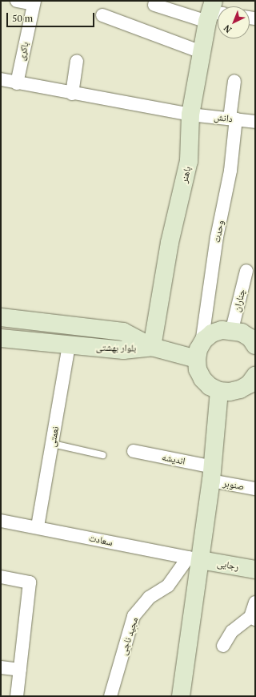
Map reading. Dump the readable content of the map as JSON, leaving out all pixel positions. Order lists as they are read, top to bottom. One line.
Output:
{"streets":{"main road":["باهنر","بلوار بهشتی","رجایی"],"street":["باکری","دانش","وحدت","چناران","نعمتی","اندیشه","صنوبر","سعادت","مجید ناجی"]},"crossings":[["باکری","دانش"],["دانش","باهنر"],["دانش","وحدت"],["باهنر","بلوار بهشتی"],["بلوار بهشتی","نعمتی"],["نعمتی","سعادت"],["اندیشه","صنوبر"],["سعادت","رجایی"],["سعادت","مجید ناجی"],["رجایی","مجید ناجی"]],"scale_bar":"50 m","north":"bottom left"}
